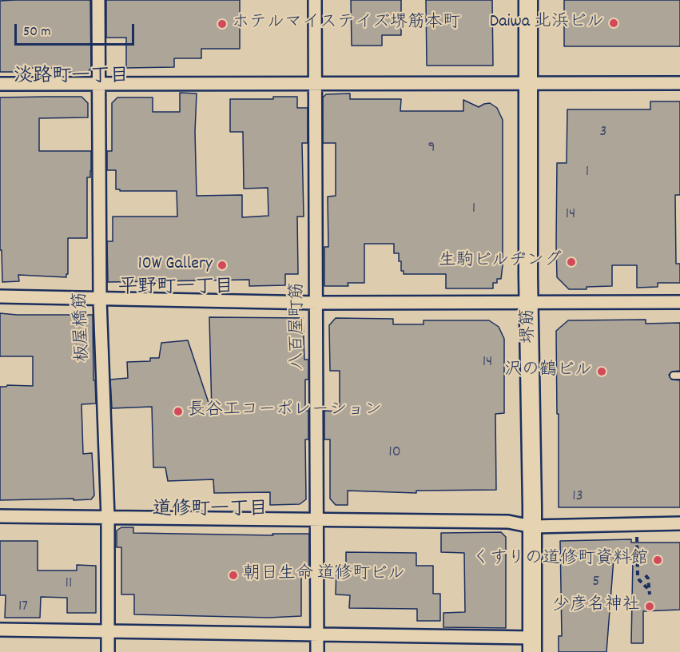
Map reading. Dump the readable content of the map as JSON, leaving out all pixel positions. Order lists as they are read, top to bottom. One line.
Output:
{"streets":{"main road":["堺筋"],"street":["八百屋町筋","板屋橋筋"]},"districts":["淡路町一丁目","平野町一丁目","道修町一丁目"],"places":["Daiwa 北浜ビル","ホテルマイステイズ堺筋本町","生駒ビルヂング","10W Gallery","沢の鶴ビル","長谷工コーポレーション","くすりの道修町資料館","朝日生命 道修町ビル","少彦名神社"],"house_numbers":["3","9","1","1","14","14","10","13","5","11","17"],"scale_bar":"50 m"}
